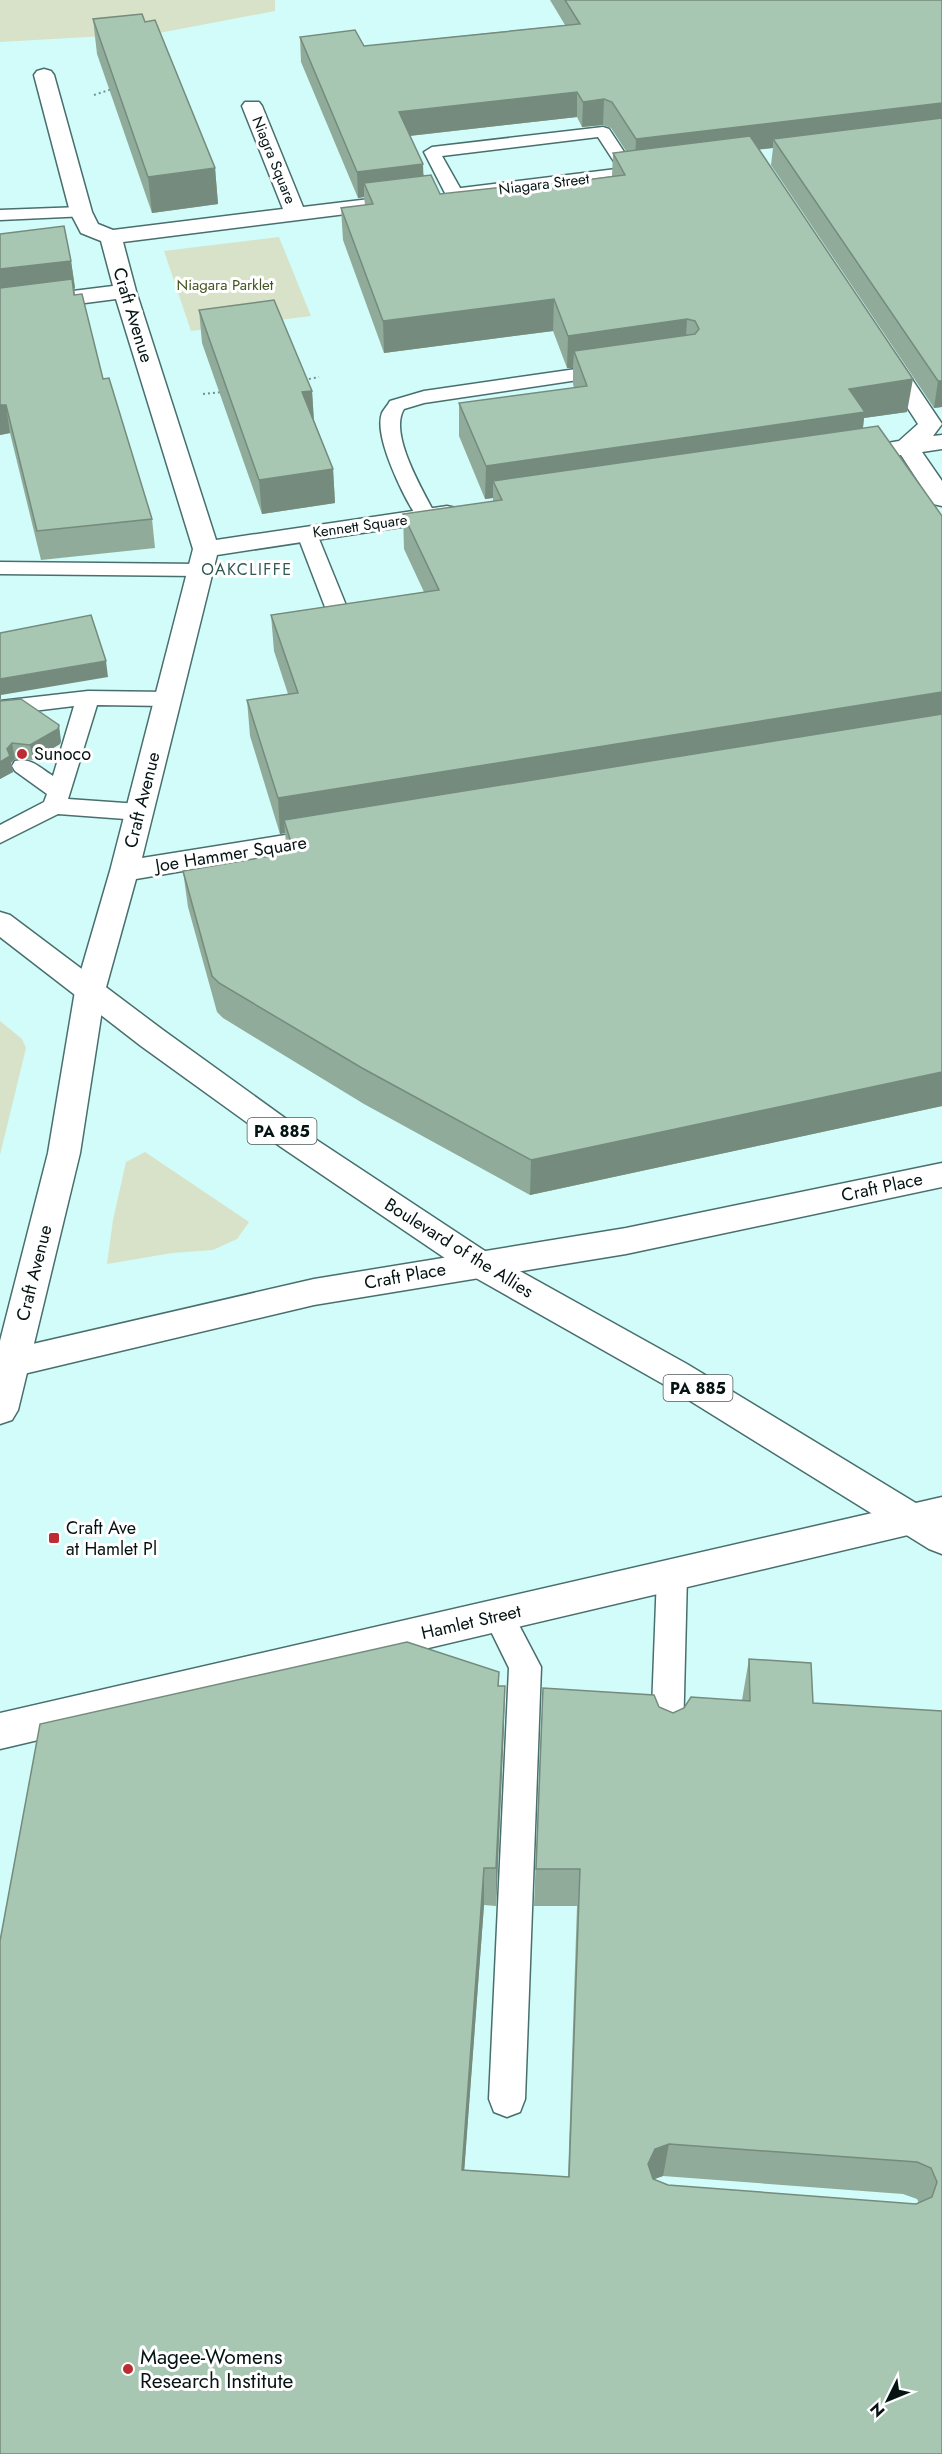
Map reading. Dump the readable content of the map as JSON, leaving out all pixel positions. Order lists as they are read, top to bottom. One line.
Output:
{"streets":{"street":["Niagra Square","Niagara Street","Craft Avenue","Kennett Square","Joe Hammer Square","PA 885","Craft Place","Boulevard of the Allies","Hamlet Street"]},"crossings":[["Craft Avenue","Kennett Square"],["Craft Avenue","Joe Hammer Square"],["Craft Avenue","Craft Place"],["Craft Avenue","Boulevard of the Allies"],["Craft Place","Boulevard of the Allies"],["Boulevard of the Allies","Hamlet Street"]],"districts":["OAKCLIFFE"],"parks":["Niagara Parklet"],"places":{"other":["Sunoco","Magee-Womens Research Institute"],"transit":["Craft Ave at Hamlet Pl"]},"north":"bottom left"}
